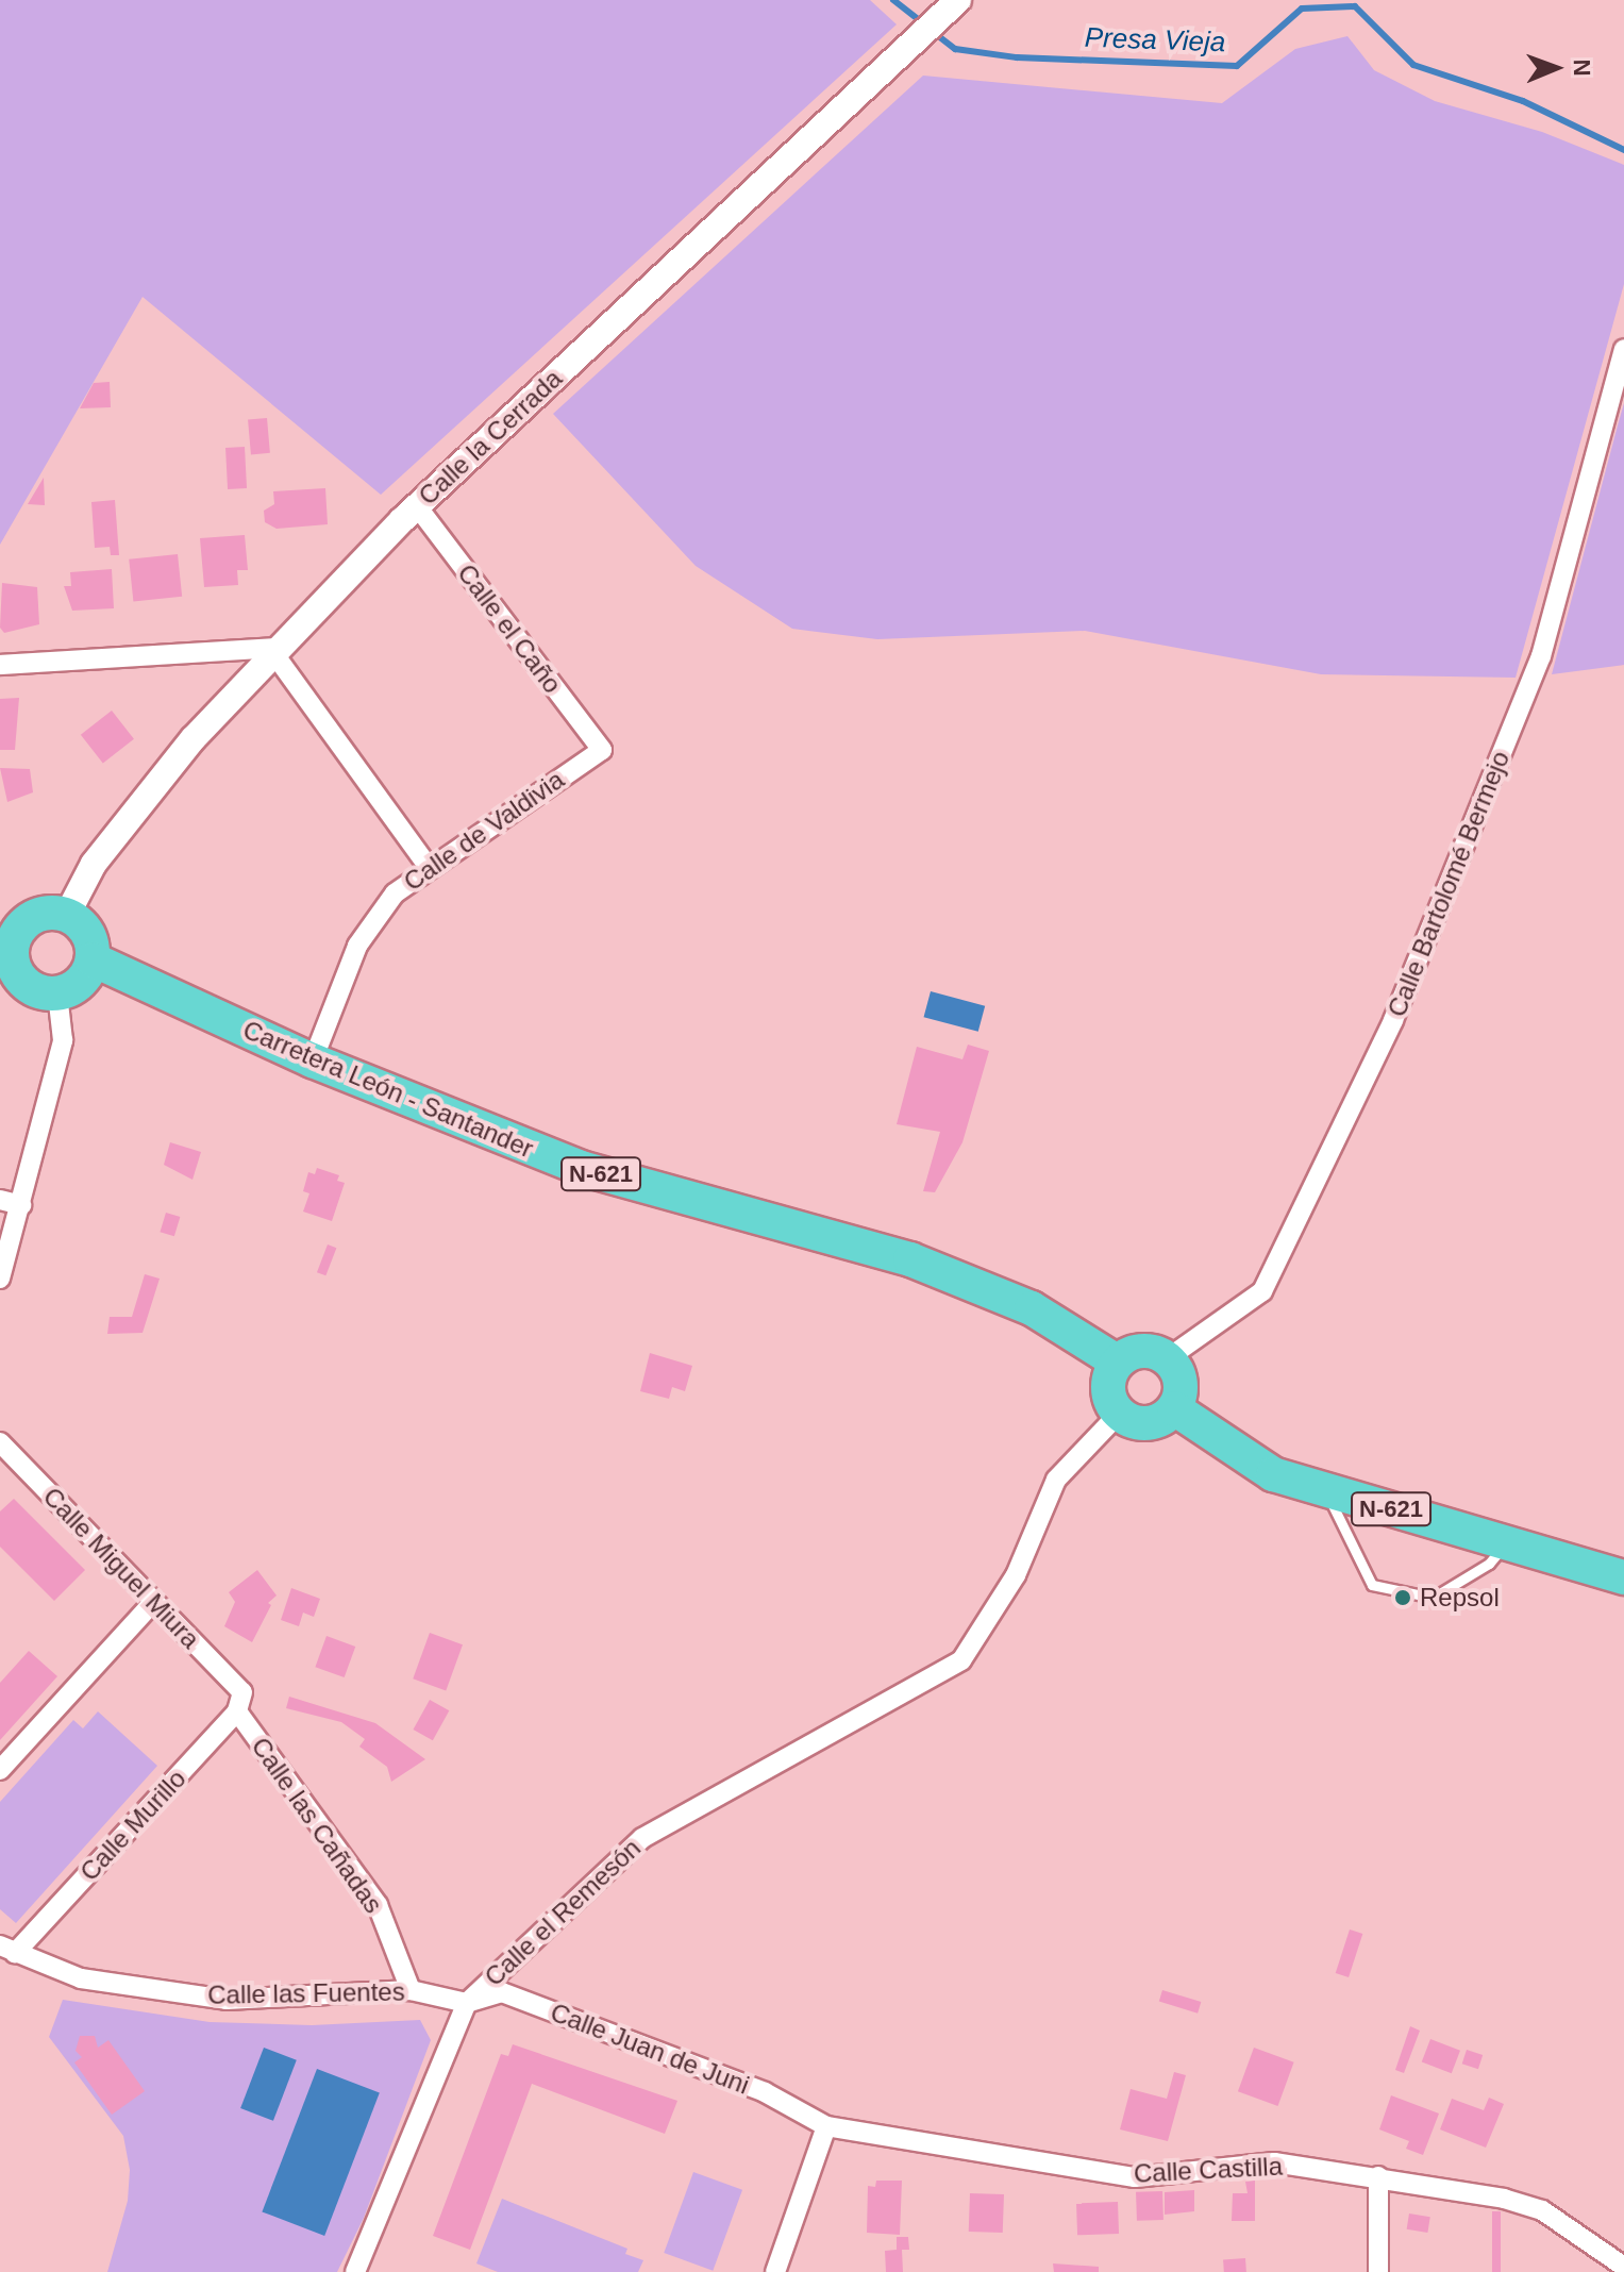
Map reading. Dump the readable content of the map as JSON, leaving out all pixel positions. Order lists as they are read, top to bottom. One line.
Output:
{"streets":{"highway":["Carretera León - Santander","N-621"],"street":["Calle la Cerrada","Calle el Caño","Calle de Valdivia","Calle Bartolomé Bermejo","Calle Miguel Miura","Calle Murillo","Calle las Cañadas","Calle el Remesón","Calle las Fuentes","Calle Juan de Juni","Calle Castilla"]},"crossings":[["Calle la Cerrada","Calle el Caño"],["Calle la Cerrada","Carretera León - Santander"],["Calle el Caño","Calle de Valdivia"],["Calle de Valdivia","Carretera León - Santander"],["Calle Bartolomé Bermejo","Carretera León - Santander"],["Calle Bartolomé Bermejo","N-621"],["Calle Bartolomé Bermejo","Calle el Remesón"],["Carretera León - Santander","N-621"],["Carretera León - Santander","Calle el Remesón"],["N-621","Calle el Remesón"],["Calle Miguel Miura","Calle Murillo"],["Calle Miguel Miura","Calle las Cañadas"],["Calle Murillo","Calle las Cañadas"],["Calle Murillo","Calle las Fuentes"],["Calle las Cañadas","Calle las Fuentes"],["Calle el Remesón","Calle las Fuentes"],["Calle el Remesón","Calle Juan de Juni"],["Calle las Fuentes","Calle Juan de Juni"],["Calle Juan de Juni","Calle Castilla"]],"water":["Presa Vieja"],"places":["Repsol"],"north":"right"}
